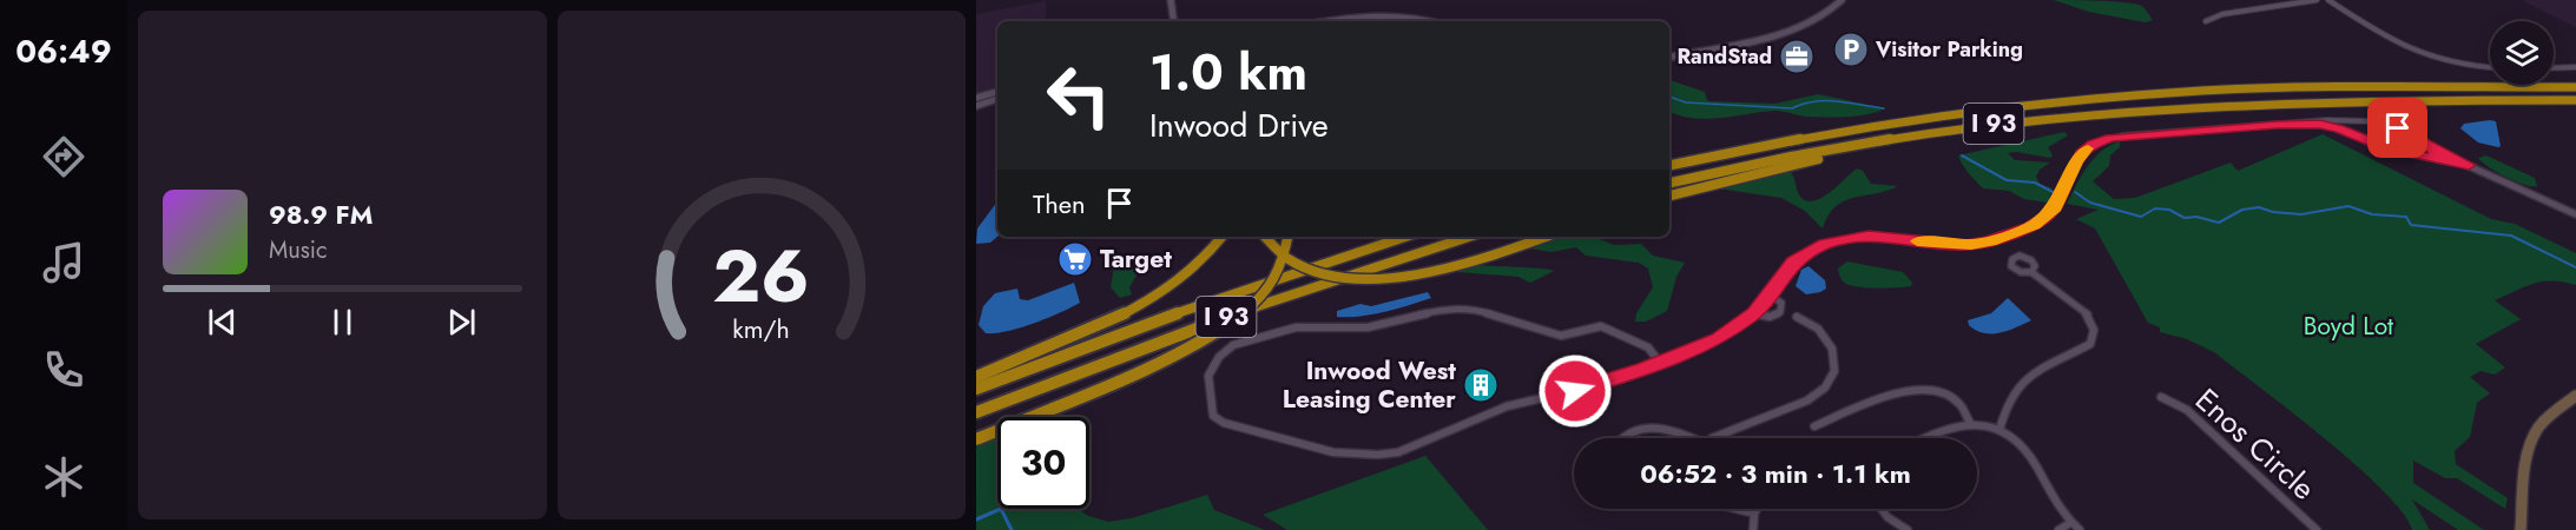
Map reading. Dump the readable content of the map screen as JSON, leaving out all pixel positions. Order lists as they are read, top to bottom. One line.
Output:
{"streets":{"highway":["I 93"],"street":["Enos Circle"]},"parks":["Boyd Lot"],"places":{"parking":["Visitor Parking"],"office":["RandStad"],"supermarket":["Target"],"building":["Inwood West Leasing Center"]},"page":{"tabs":"06:49","turn":["1.0 km","Inwood Drive"],"then":"Then","song":["98.9 FM","Music"],"limit":"30","trip":"06:52 · 3 min · 1.1 km","gauge":["26","km/h"]}}
